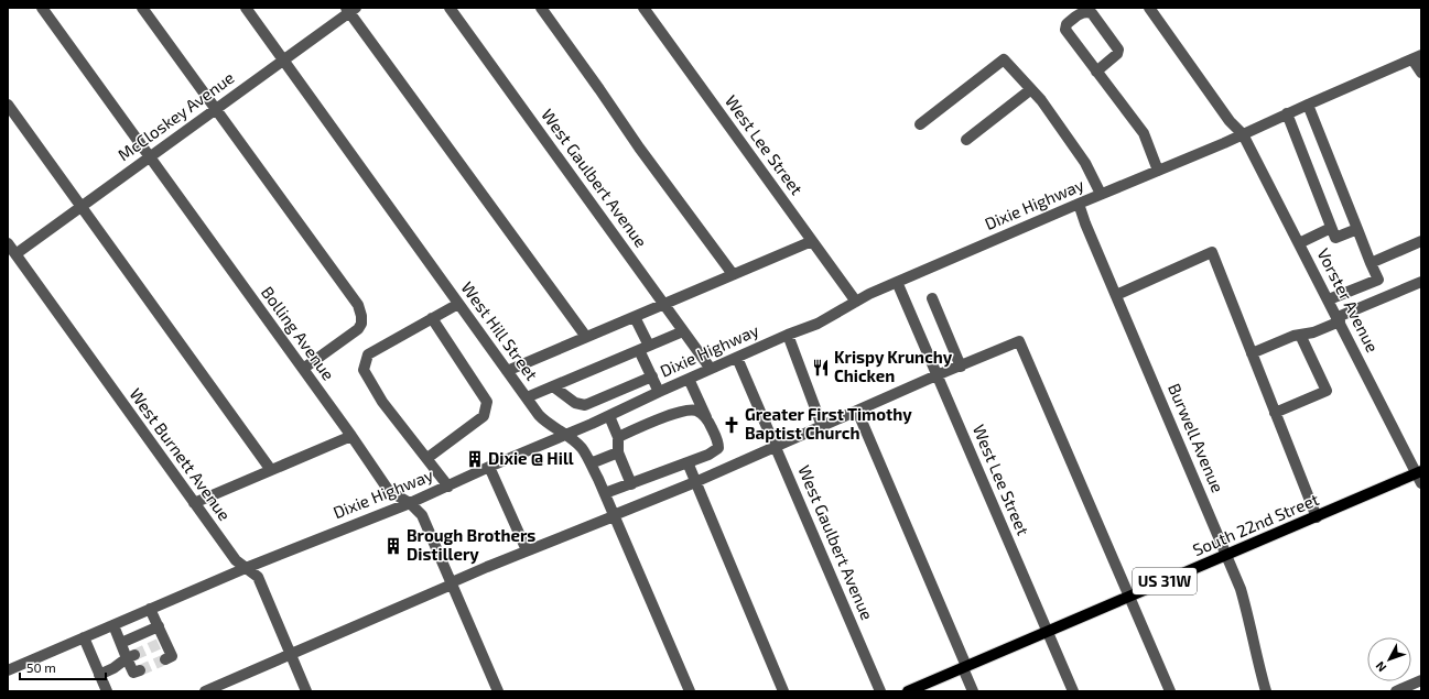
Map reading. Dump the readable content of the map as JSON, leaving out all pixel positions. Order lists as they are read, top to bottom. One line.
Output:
{"streets":{"main road":["South 22nd Street","US 31W"],"street":["McCloskey Avenue","West Lee Street","West Gaulbert Avenue","Dixie Highway","Vorster Avenue","West Hill Street","Bolling Avenue","Burwell Avenue","West Burnett Avenue"]},"crossings":[["McCloskey Avenue","West Hill Street"],["McCloskey Avenue","Bolling Avenue"],["McCloskey Avenue","West Burnett Avenue"],["West Lee Street","Dixie Highway"],["West Lee Street","South 22nd Street"],["West Gaulbert Avenue","Dixie Highway"],["Dixie Highway","Vorster Avenue"],["Dixie Highway","West Hill Street"],["Dixie Highway","Bolling Avenue"],["Dixie Highway","Burwell Avenue"],["Dixie Highway","West Burnett Avenue"],["Vorster Avenue","South 22nd Street"],["Burwell Avenue","South 22nd Street"]],"places":{"restaurant":["Krispy Krunchy Chicken"],"church":["Greater First Timothy Baptist Church"],"building":["Dixie @ Hill","Brough Brothers Distillery"]},"scale_bar":"50 m","north":"bottom left"}
